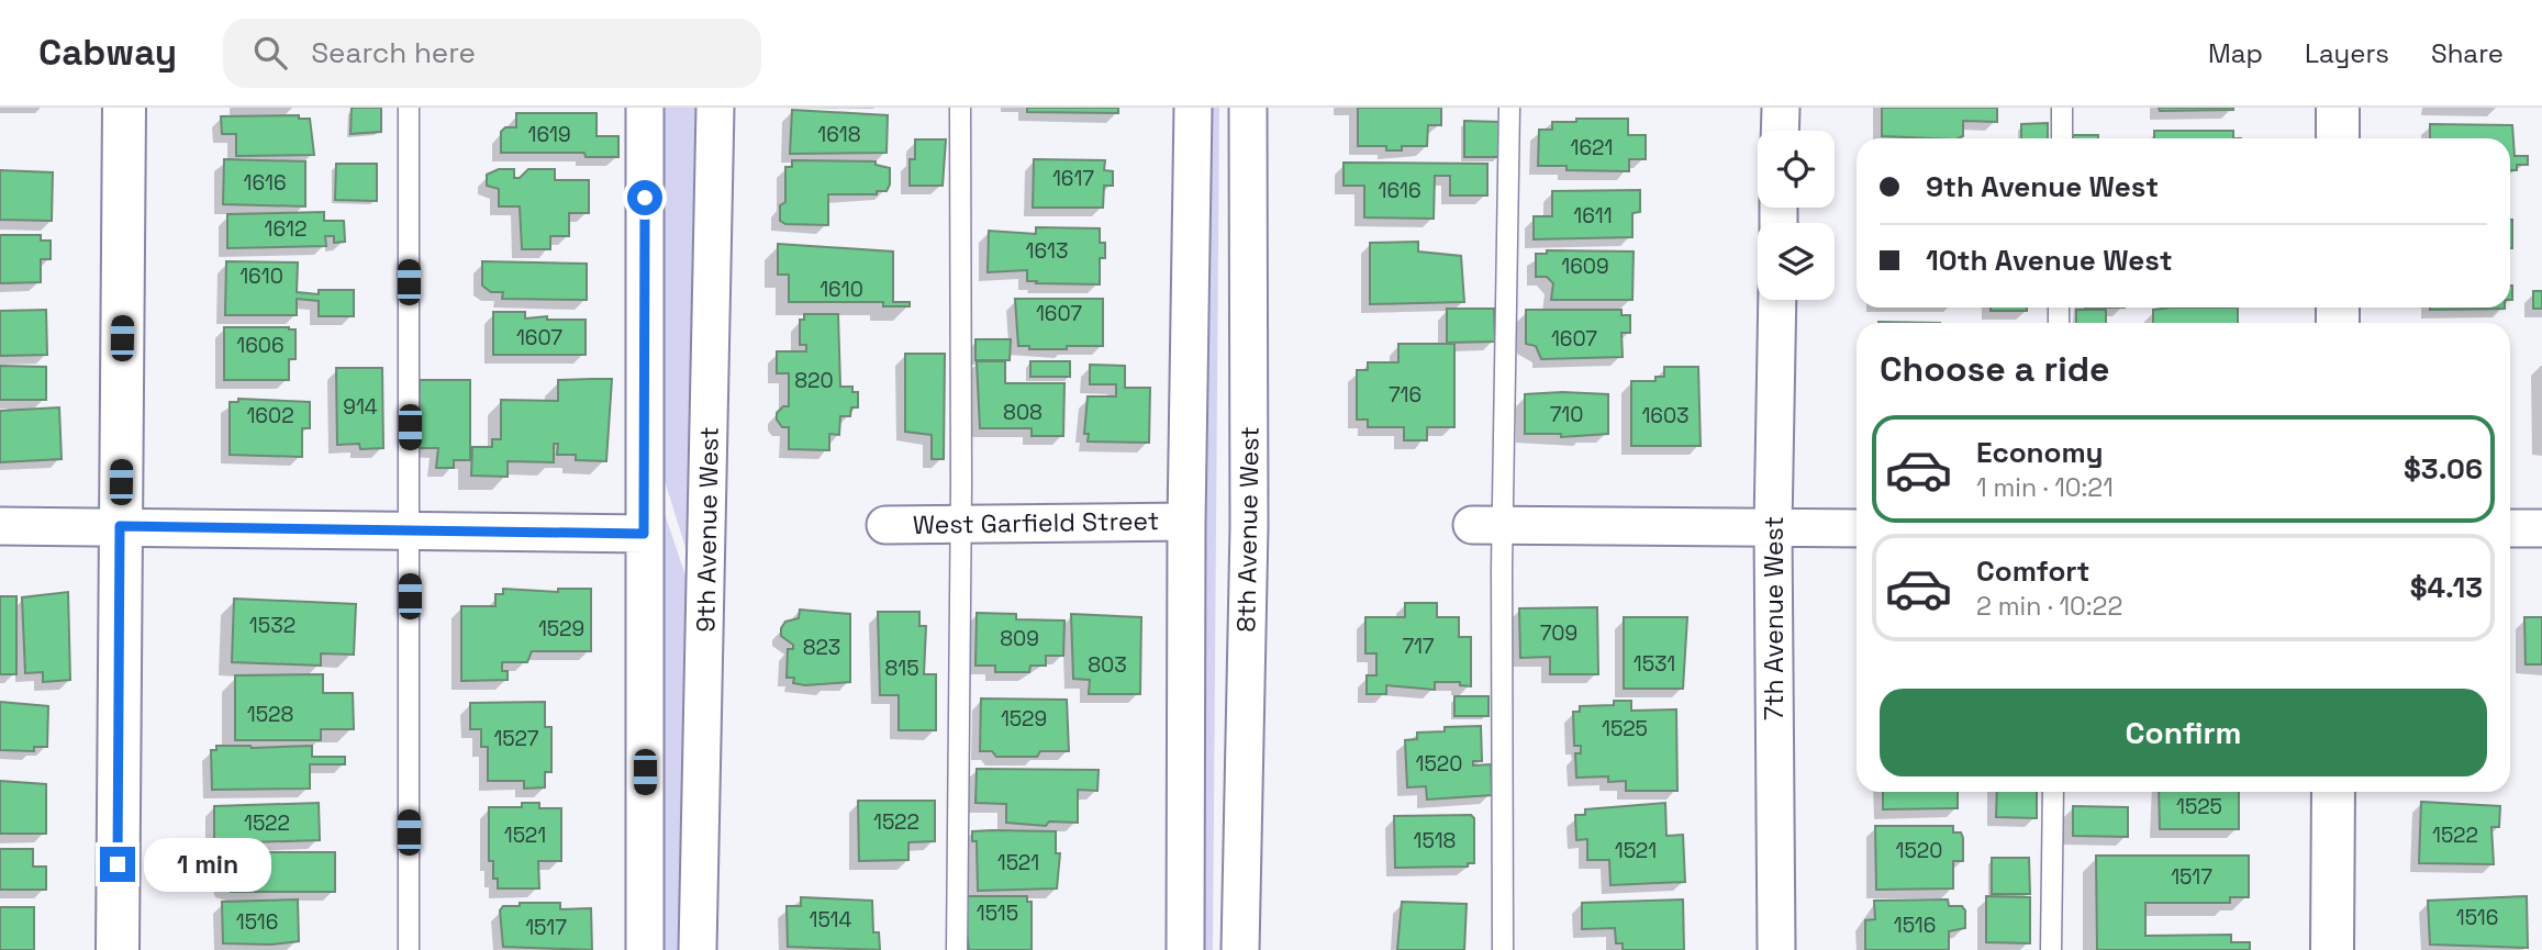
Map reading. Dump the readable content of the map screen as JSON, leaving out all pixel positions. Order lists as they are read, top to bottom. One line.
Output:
{"streets":{"street":["West Garfield Street","9th Avenue West","8th Avenue West","7th Avenue West"]},"house_numbers":["1619","1618","1621","1617","1616","1616","1611","1612","1613","1609","1610","1610","1607","1607","1607","1606","820","716","914","808","710","1602","1603","1532","1529","709","809","717","823","1531","803","815","1528","1529","1525","1527","1520","1525","1522","1522","1521","1522","1518","1521","1520","1521","1517","1515","1516","1514","1516","1516","1517"],"page":{"header":"Cabway","search":"Search here","nav":["Map","Layers","Share"],"banner":["9th Avenue West","10th Avenue West"],"heading":"Choose a ride","list":[{"name":"Economy","note":"1 min · 10:21","value":"$3.06"},{"name":"Comfort","note":"2 min · 10:22","value":"$4.13"}],"buttons":"Confirm","bubble":"1 min"}}
